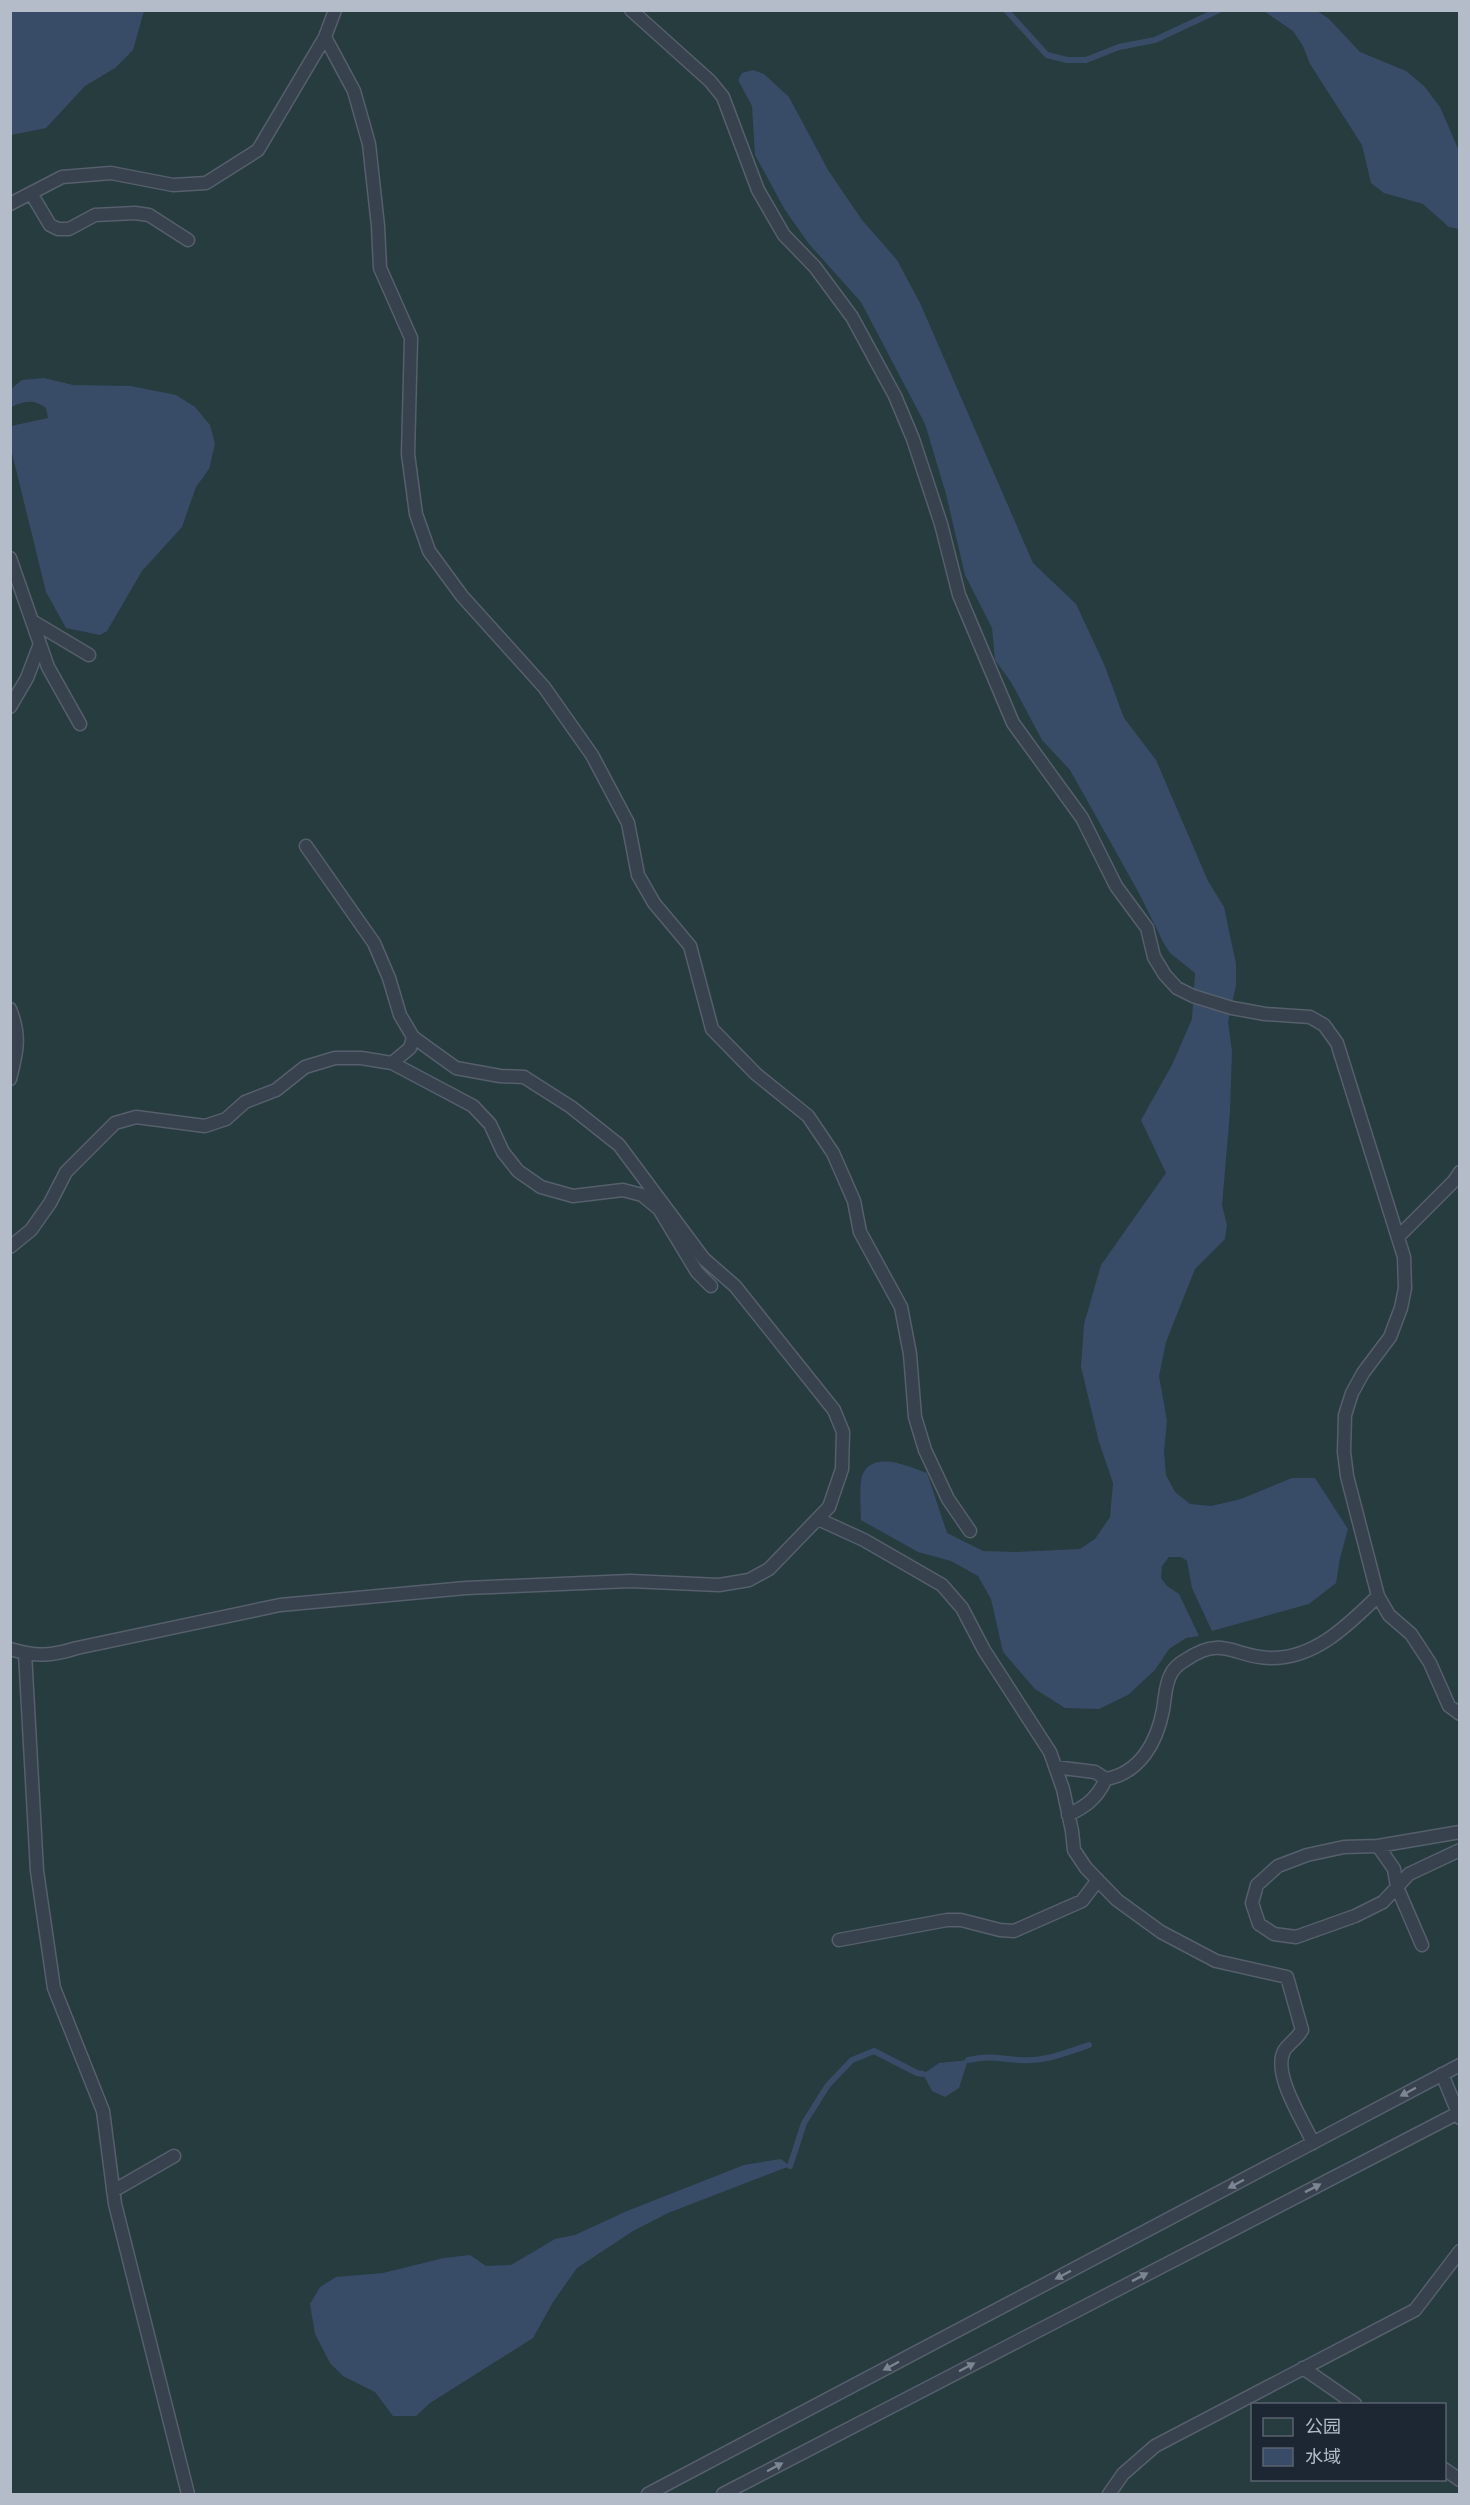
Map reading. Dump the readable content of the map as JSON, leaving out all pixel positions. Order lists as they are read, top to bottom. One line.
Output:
{"legend":["公园","水域"]}
